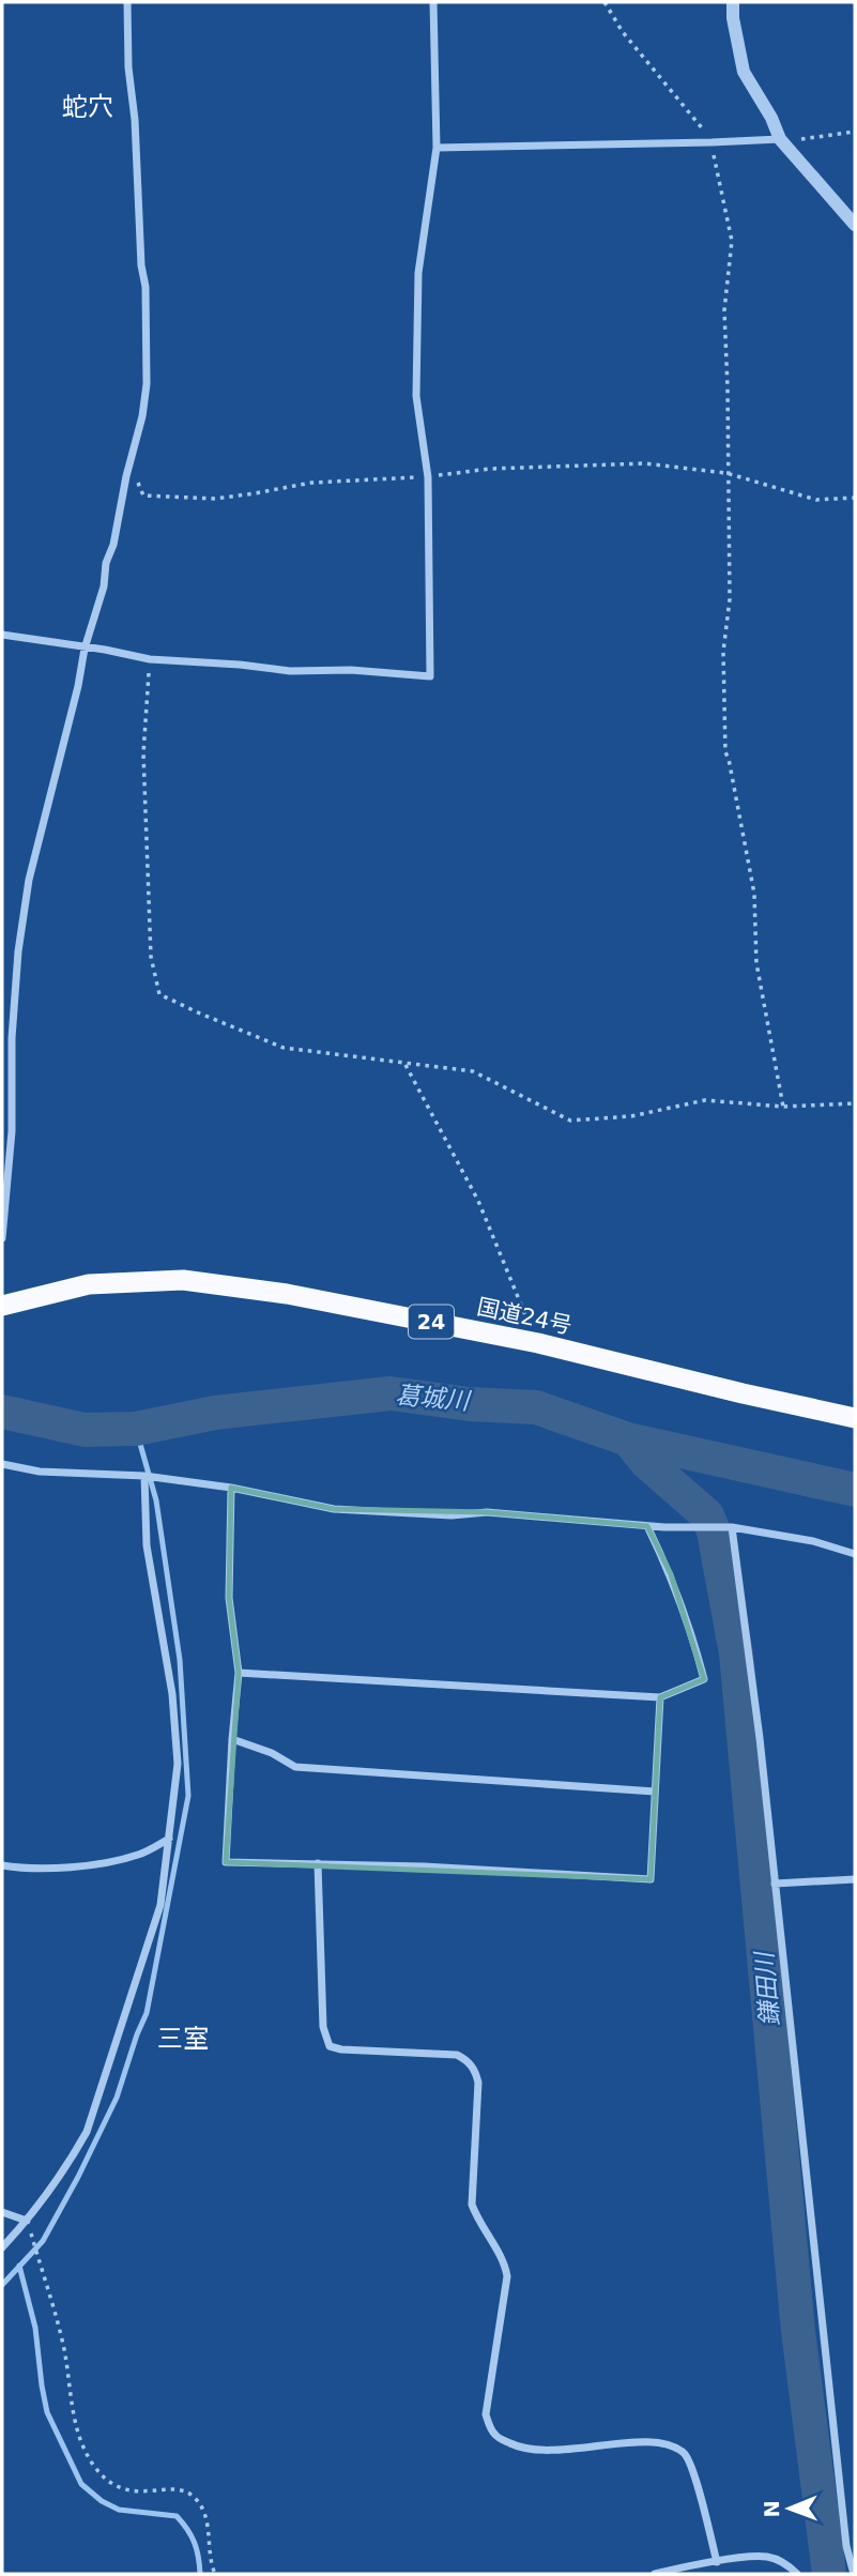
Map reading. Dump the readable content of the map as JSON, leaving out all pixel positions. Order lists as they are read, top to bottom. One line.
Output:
{"streets":{"highway":["国道24号","24"]},"districts":["蛇穴","三室"],"water":["葛城川","鎌田川"],"north":"left"}
